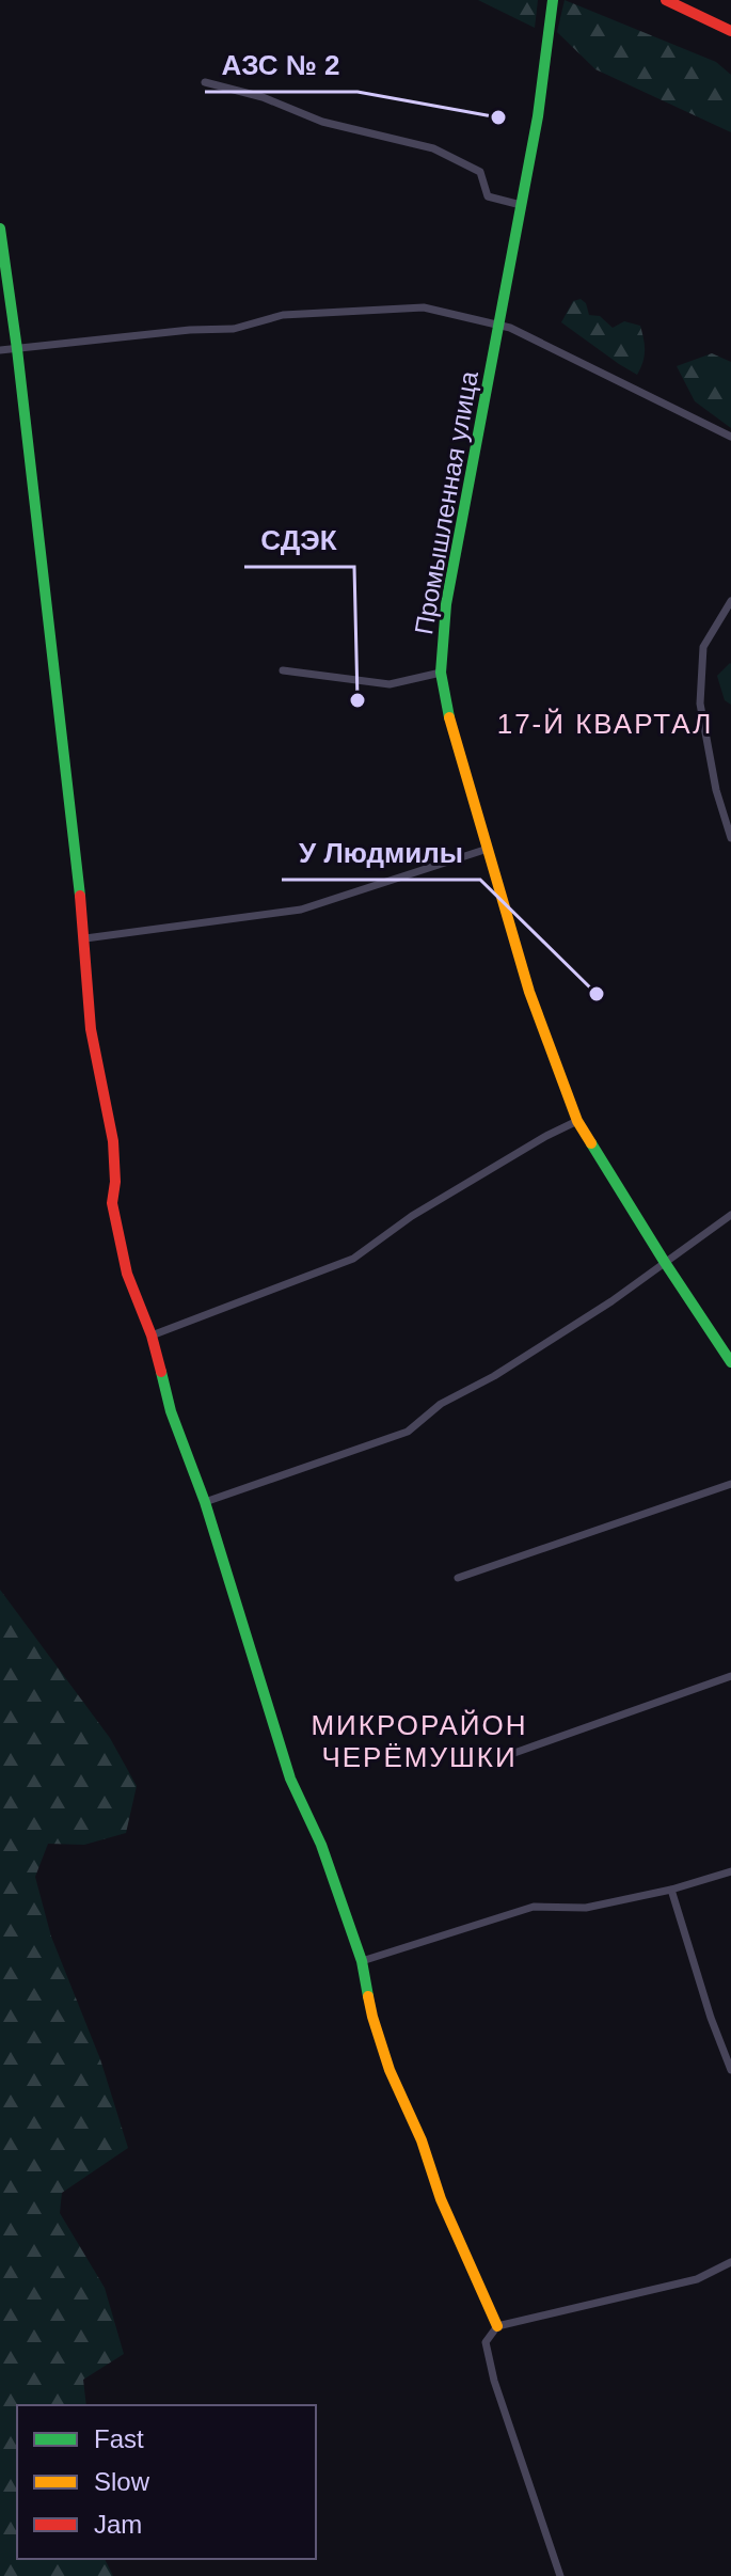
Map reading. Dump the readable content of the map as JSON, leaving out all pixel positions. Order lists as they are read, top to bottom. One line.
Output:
{"streets":{"street":["Промышленная улица"]},"districts":["17-Й КВАРТАЛ","МИКРОРАЙОН ЧЕРЁМУШКИ"],"places":["АЗС № 2","СДЭК","У Людмилы"],"legend":["Fast","Slow","Jam"]}
